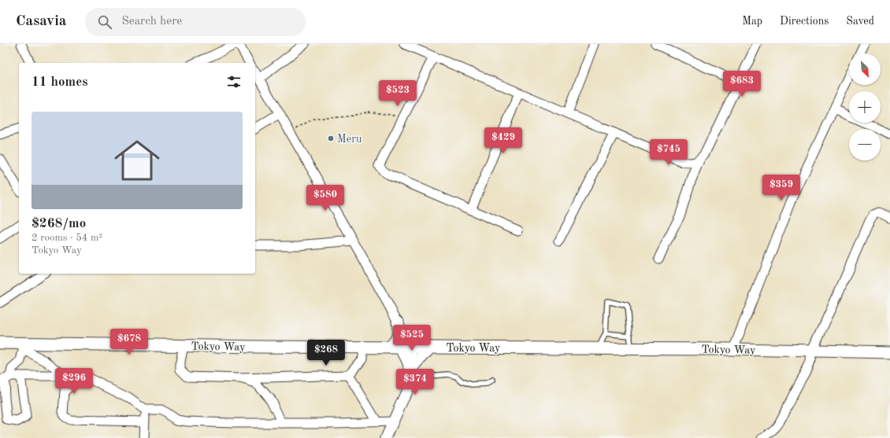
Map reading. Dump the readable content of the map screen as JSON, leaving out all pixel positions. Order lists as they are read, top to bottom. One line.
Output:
{"streets":{"main road":["Tokyo Way"]},"places":["Meru"],"north":"bottom right","page":{"header":"Casavia","search":"Search here","nav":["Map","Directions","Saved"],"map_buttons":["+","−"],"heading":"11 homes","price":["$683","$523","$429","$745","$359","$580","$525","$678","$268","$296","$374"],"list":[{"name":"$268/mo","note":"2 rooms · 54 m² · Tokyo Way"}]}}
